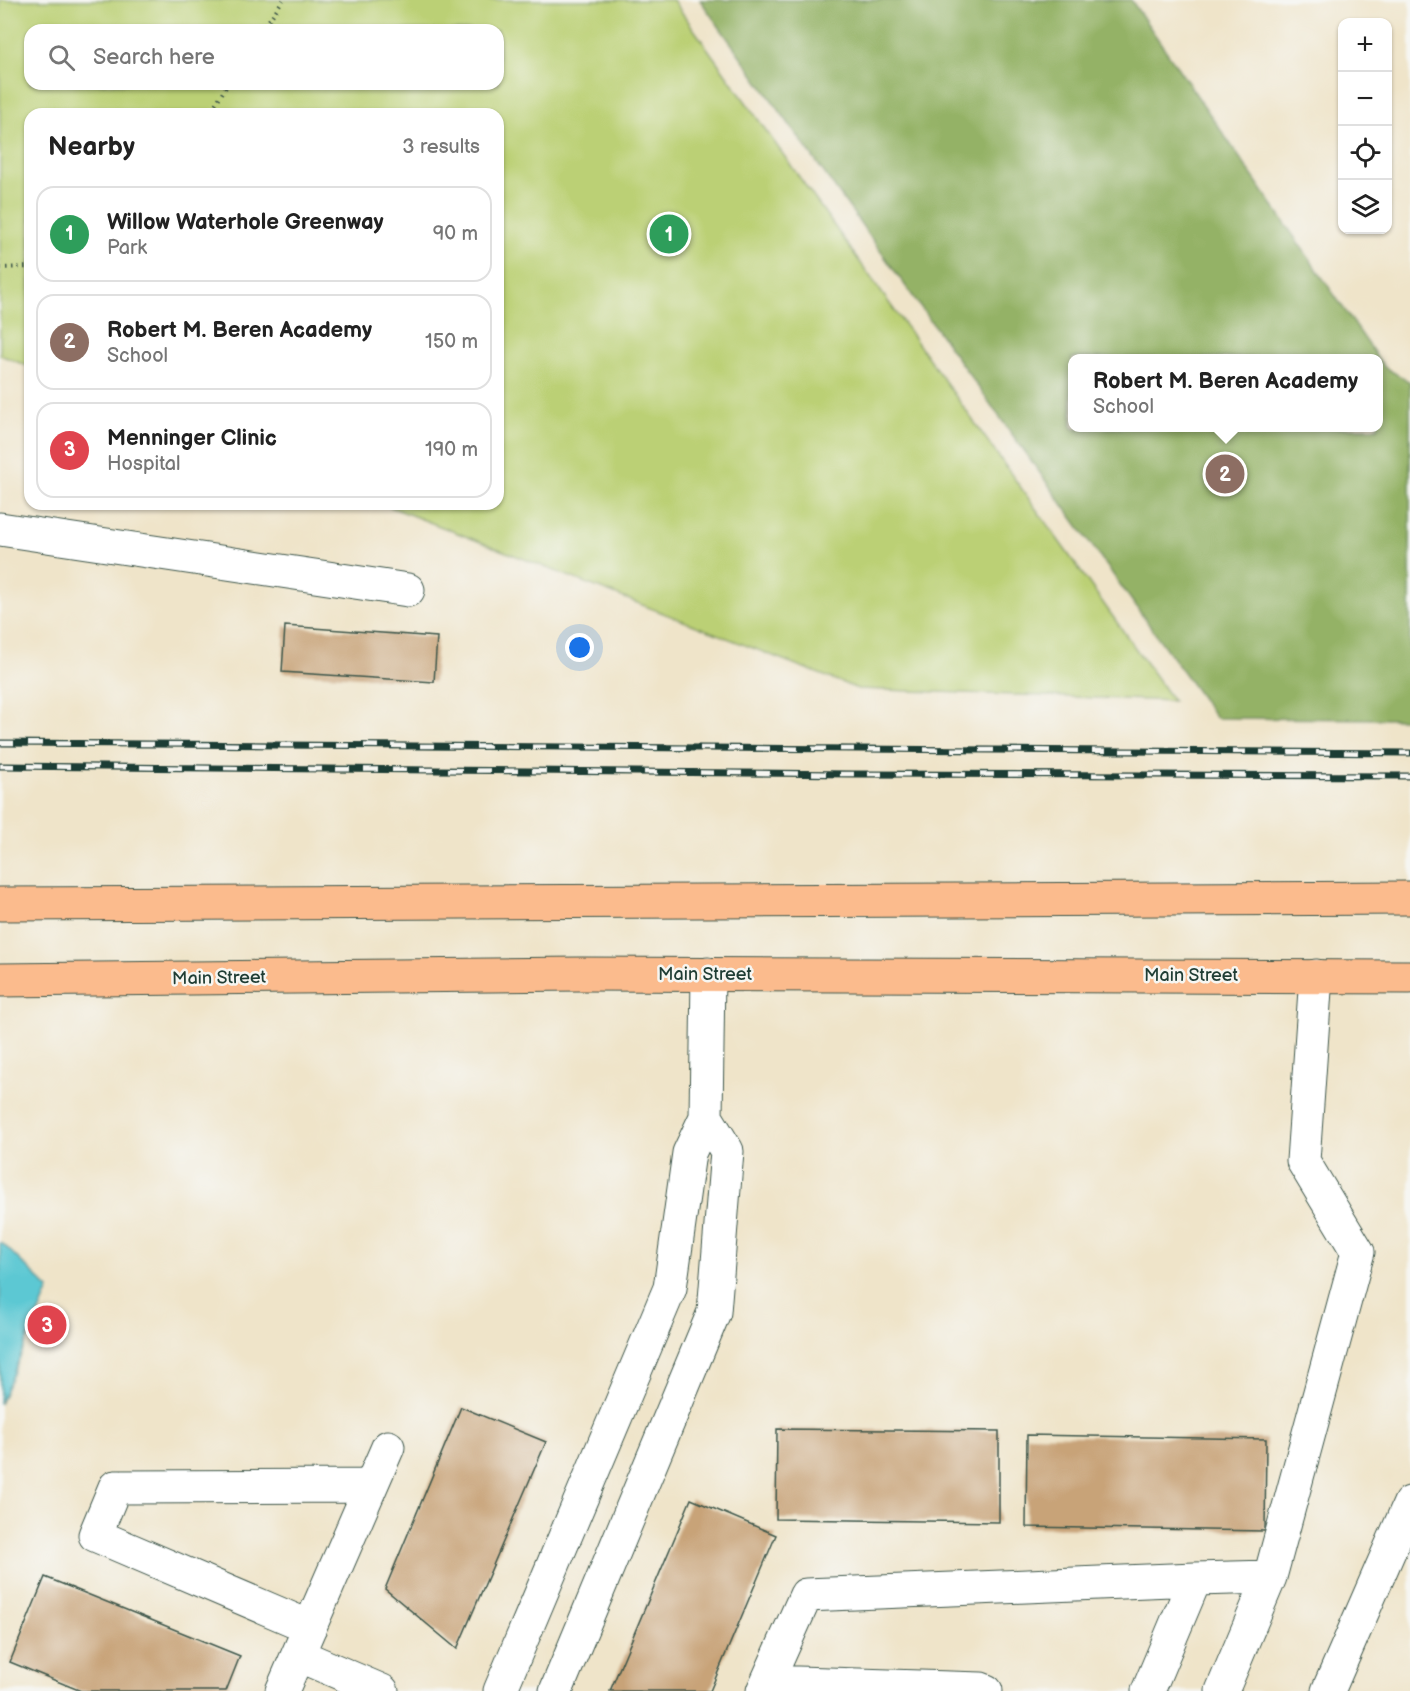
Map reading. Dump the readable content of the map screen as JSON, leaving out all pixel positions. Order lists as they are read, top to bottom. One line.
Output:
{"streets":{"highway":["Main Street"]},"page":{"map_buttons":["+","−"],"search":"Search here","heading":["Nearby","3 results"],"list":[{"mark":"1","name":"Willow Waterhole Greenway","note":"Park","value":"90 m"},{"mark":"2","name":"Robert M. Beren Academy","note":"School","value":"150 m"},{"mark":"3","name":"Menninger Clinic","note":"Hospital","value":"190 m"}],"pins":["1","2","3"],"popup":["Robert M. Beren Academy","School"]}}
